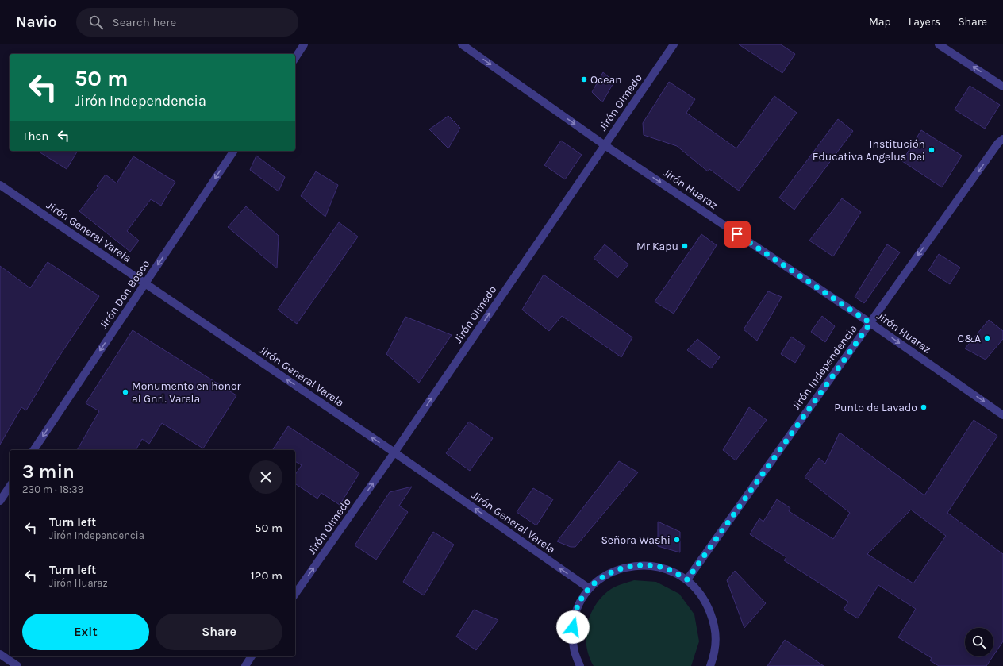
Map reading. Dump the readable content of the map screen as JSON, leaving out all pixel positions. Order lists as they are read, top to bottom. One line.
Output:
{"streets":{"street":["Jirón Olmedo","Jirón Huaraz","Jirón General Varela","Jirón Don Bosco","Jirón Independencia"]},"crossings":[["Jirón Olmedo","Jirón Huaraz"],["Jirón Olmedo","Jirón General Varela"],["Jirón Huaraz","Jirón Independencia"],["Jirón General Varela","Jirón Don Bosco"]],"one_way":["Jirón Olmedo","Jirón Huaraz","Jirón General Varela","Jirón Don Bosco","Jirón Independencia"],"places":["Ocean","Institución Educativa Angelus Dei","Mr Kapu","C&A","Monumento en honor al Gnrl. Varela","Punto de Lavado","Señora Washi"],"page":{"header":"Navio","search":"Search here","nav":["Map","Layers","Share"],"turn":["50 m","Jirón Independencia"],"then":"Then","heading":["3 min","230 m · 18:39"],"list":[{"name":"Turn left","note":"Jirón Independencia","value":"50 m"},{"name":"Turn left","note":"Jirón Huaraz","value":"120 m"}],"buttons":["Exit","Share"]}}
